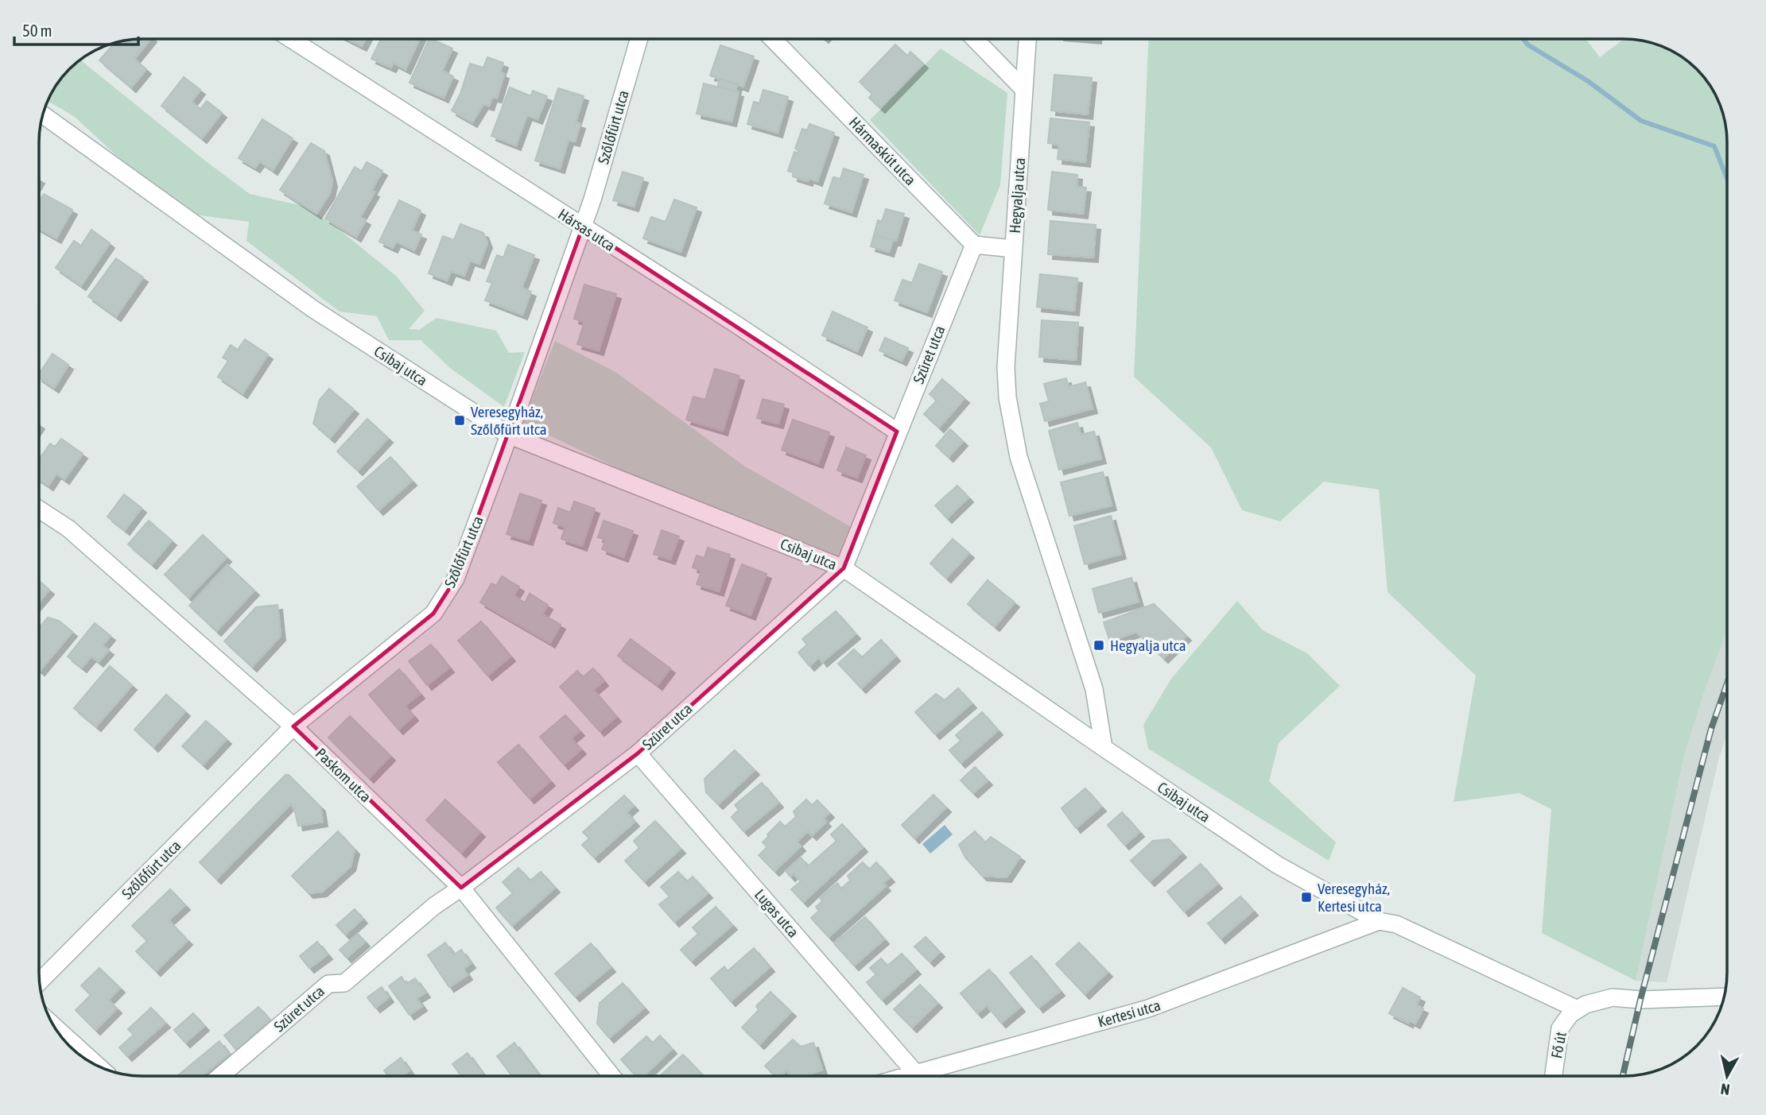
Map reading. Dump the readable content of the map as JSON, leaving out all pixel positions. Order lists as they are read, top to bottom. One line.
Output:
{"streets":{"street":["Szőlőfürt utca","Hármaskút utca","Hegyalja utca","Hársas utca","Szüret utca","Csibaj utca","Paskom utca","Lugas utca","Kertesi utca","Fő út"]},"crossings":[["Szőlőfürt utca","Hársas utca"],["Szőlőfürt utca","Csibaj utca"],["Szőlőfürt utca","Paskom utca"],["Hármaskút utca","Szüret utca"],["Hegyalja utca","Csibaj utca"],["Hársas utca","Szüret utca"],["Szüret utca","Csibaj utca"],["Szüret utca","Paskom utca"],["Szüret utca","Lugas utca"],["Csibaj utca","Kertesi utca"],["Csibaj utca","Fő út"],["Lugas utca","Kertesi utca"]],"places":{"transit":["Veresegyház, Szőlőfürt utca","Hegyalja utca","Veresegyház, Kertesi utca"]},"scale_bar":"50 m","north":"bottom"}
